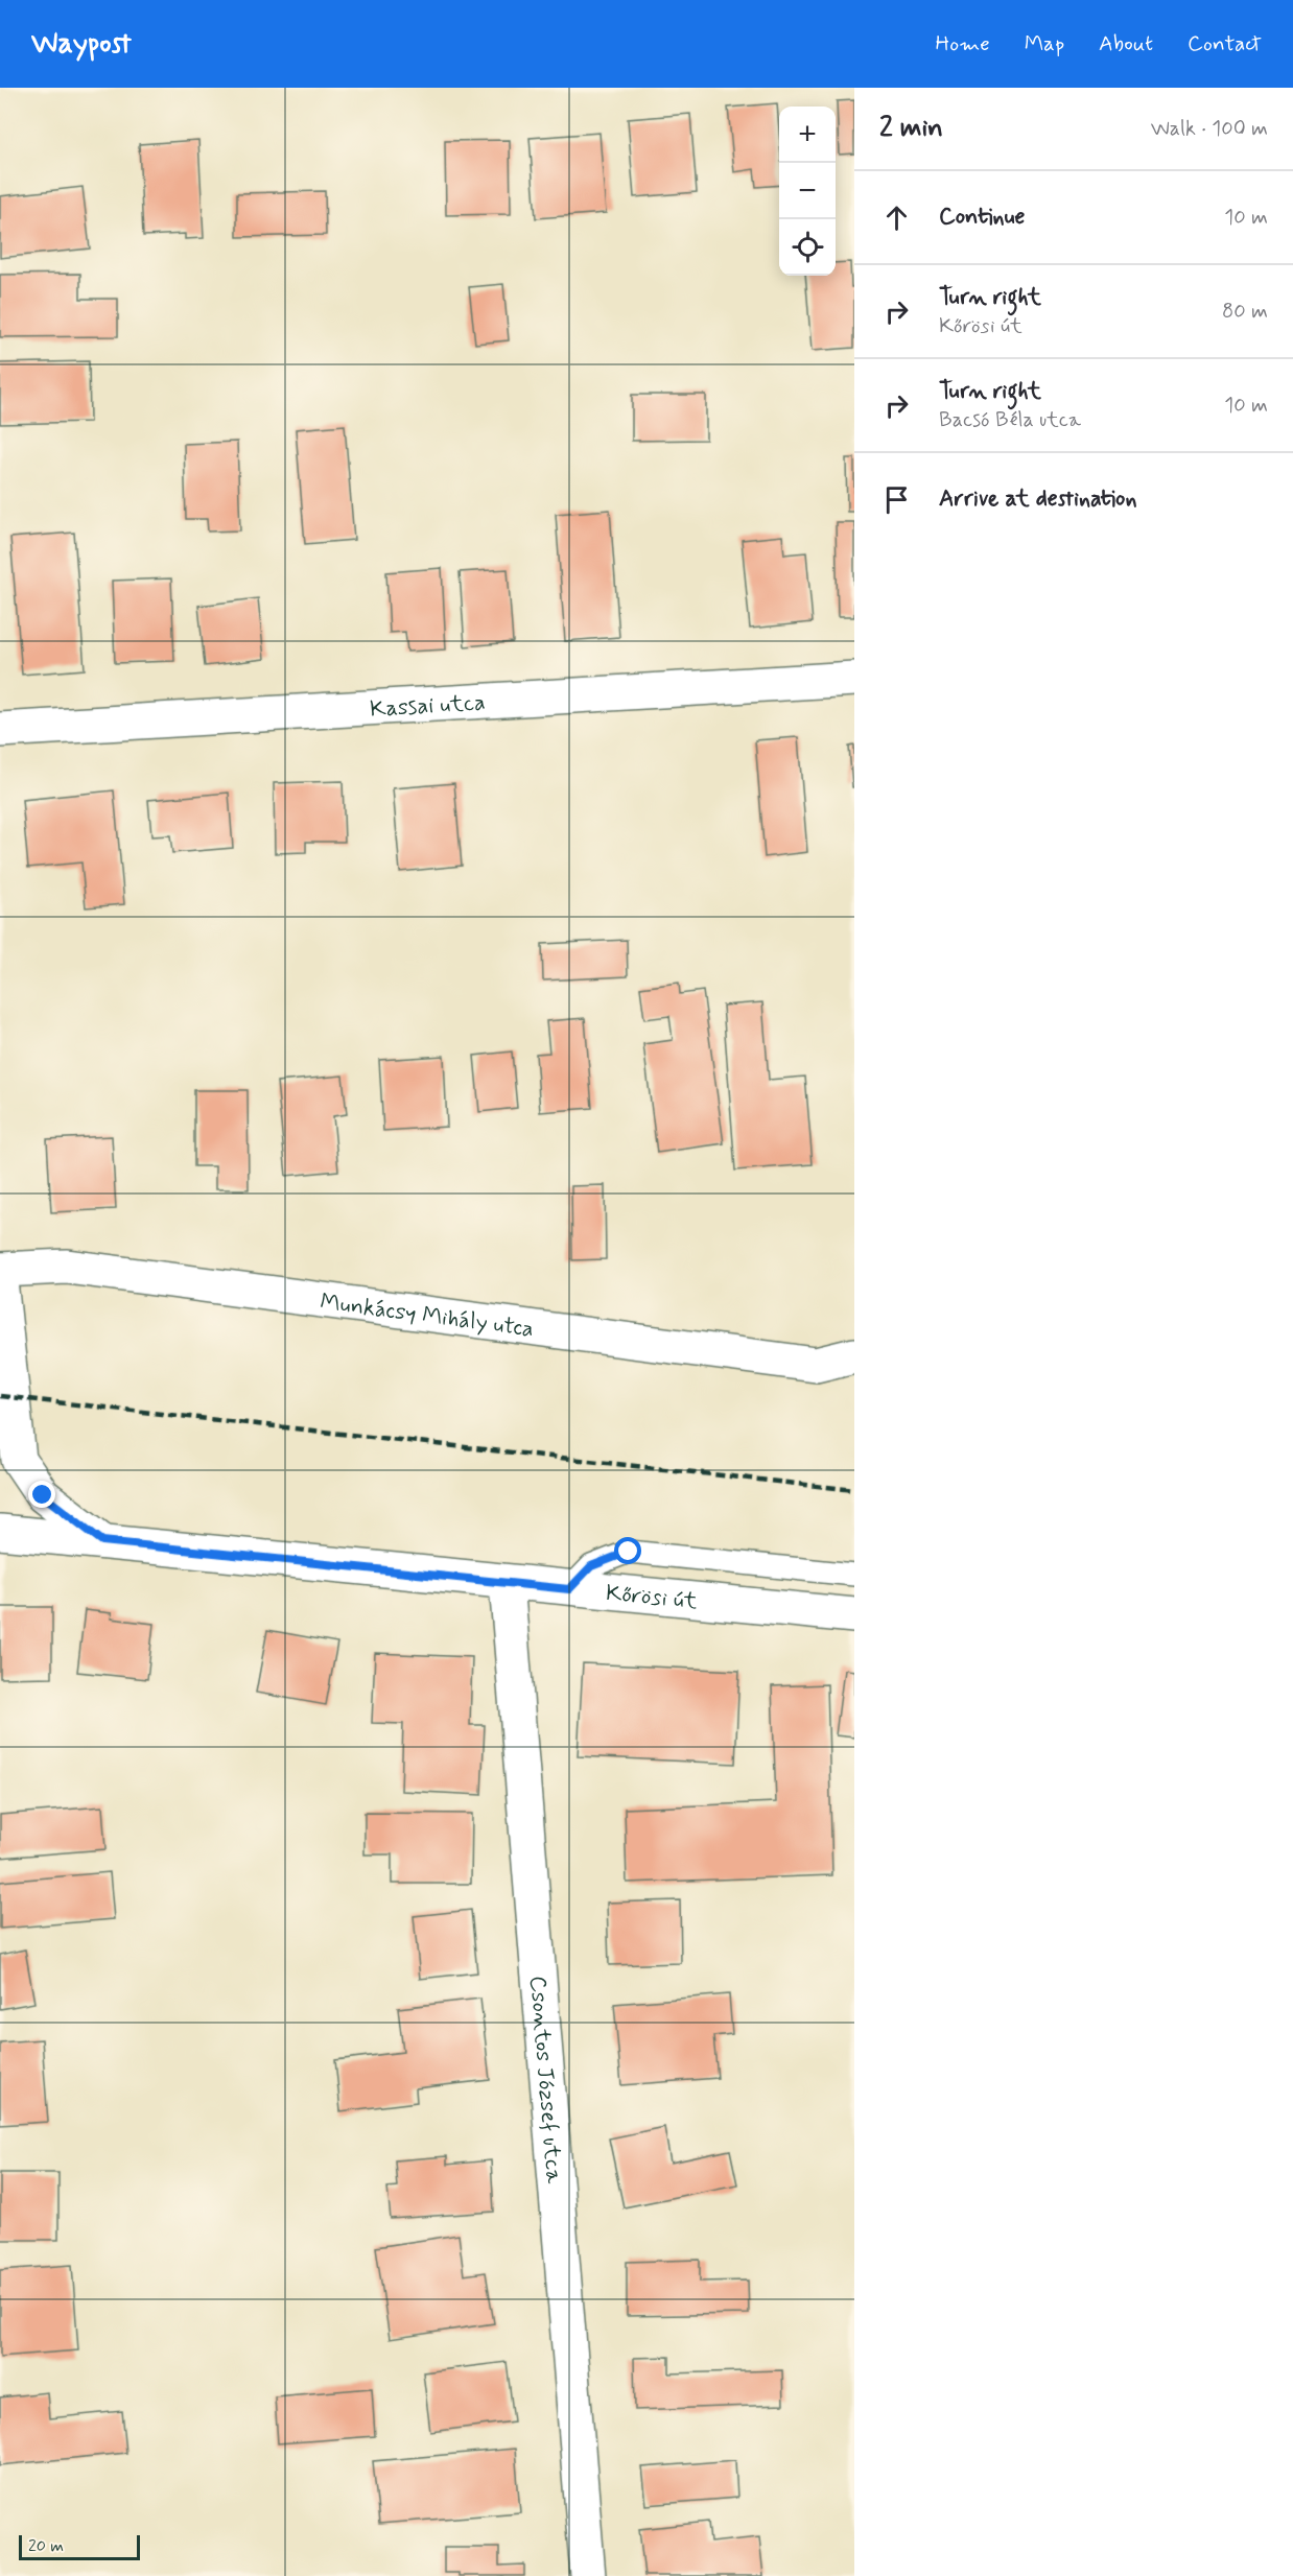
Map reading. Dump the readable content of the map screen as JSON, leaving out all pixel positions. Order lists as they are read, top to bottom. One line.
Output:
{"streets":{"street":["Kassai utca","Munkácsy Mihály utca","Kőrösi út","Csontos József utca"]},"crossings":[["Kőrösi út","Csontos József utca"]],"scale_bar":"20 m","page":{"header":"Waypost","nav":["Home","Map","About","Contact"],"heading":["2 min","Walk · 100 m"],"map_buttons":["+","−"],"list":[["Continue","10 m"],["Turn right","Kőrösi út","80 m"],["Turn right","Bacsó Béla utca","10 m"],"Arrive at destination"],"scale":"20 m"}}
